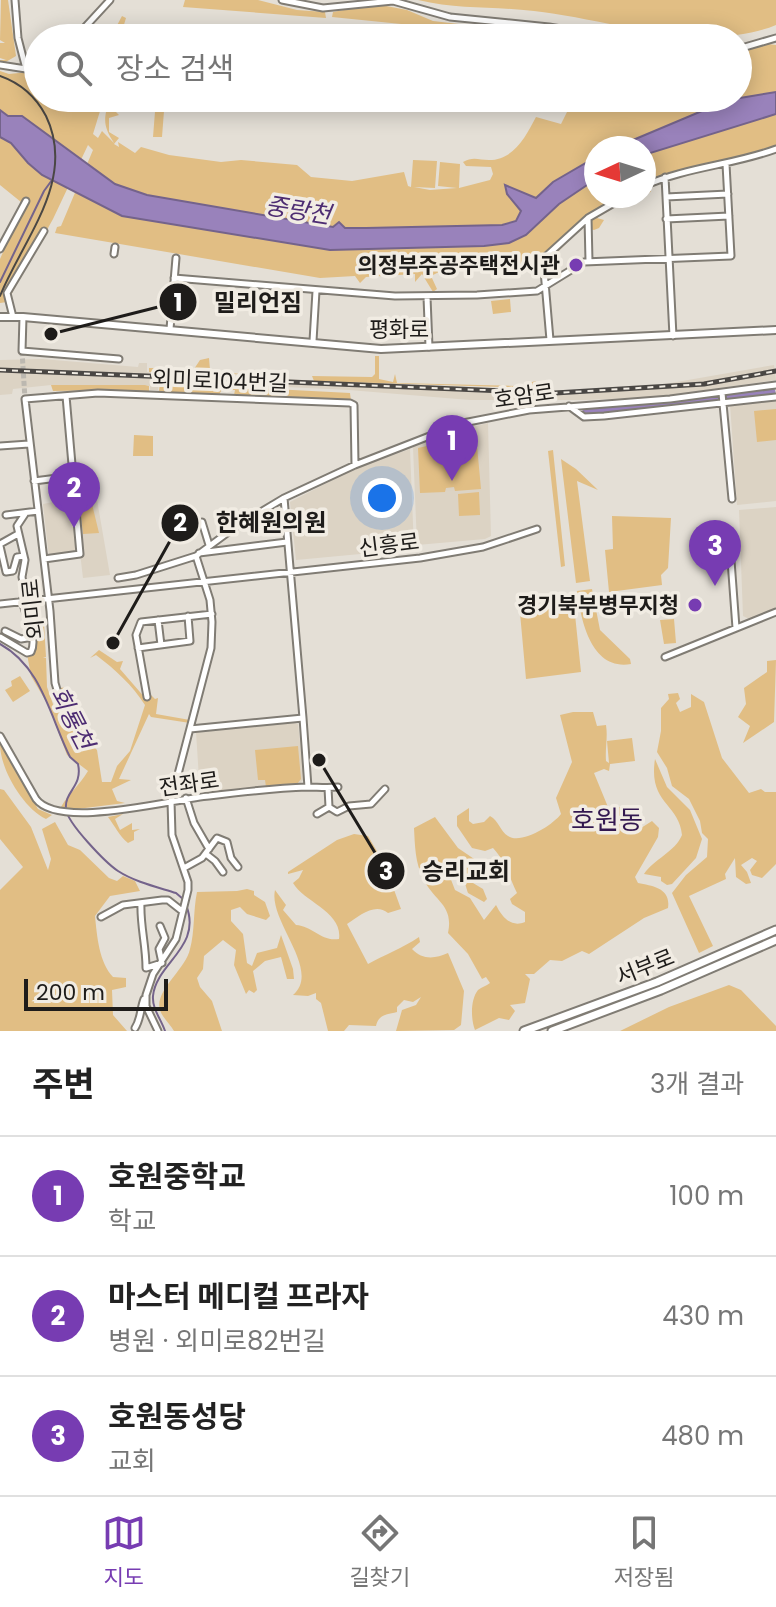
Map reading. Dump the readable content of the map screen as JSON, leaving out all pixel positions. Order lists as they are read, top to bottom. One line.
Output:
{"streets":{"highway":["서부로"],"main road":["평화로"],"street":["외미로104번길","호암로","신흥로","외미로","전좌로"]},"crossings":[["외미로104번길","호암로"],["외미로104번길","외미로"],["신흥로","외미로"]],"districts":["호원동"],"water":["중랑천","회룡천"],"places":["의정부주공주택전시관","밀리언짐","경기북부병무지청","한혜원의원","승리교회"],"scale_bar":"200 m","north":"left","page":{"search":"장소 검색","pins":["1","2","3"],"scale":"200 m","heading":["주변","3개 결과"],"list":[{"mark":"1","name":"호원중학교","note":"학교","value":"100 m"},{"mark":"2","name":"마스터 메디컬 프라자","note":"병원 · 외미로82번길","value":"430 m"},{"mark":"3","name":"호원동성당","note":"교회","value":"480 m"}],"nav":["지도","길찾기","저장됨"]}}
